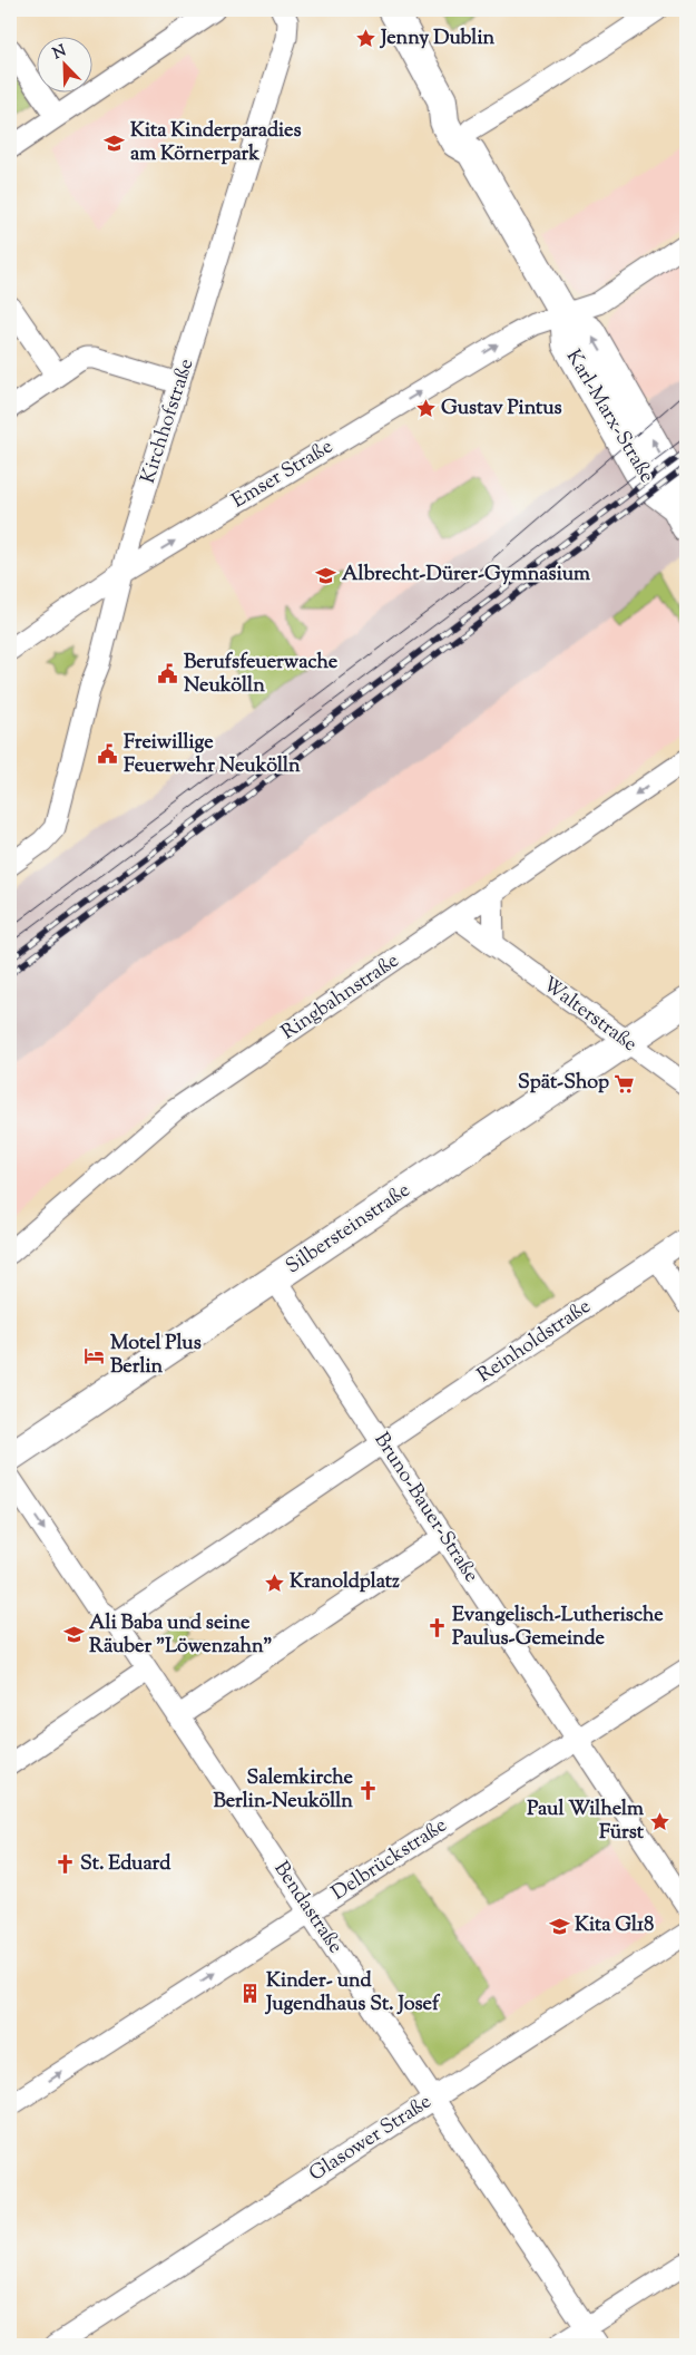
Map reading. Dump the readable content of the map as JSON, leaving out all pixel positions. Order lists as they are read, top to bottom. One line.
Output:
{"streets":{"street":["Karl-Marx-Straße","Kirchhofstraße","Emser Straße","Ringbahnstraße","Walterstraße","Silbersteinstraße","Reinholdstraße","Bruno-Bauer-Straße","Delbrückstraße","Bendastraße","Glasower Straße"]},"crossings":[["Karl-Marx-Straße","Emser Straße"],["Kirchhofstraße","Emser Straße"],["Ringbahnstraße","Walterstraße"],["Walterstraße","Silbersteinstraße"],["Silbersteinstraße","Bruno-Bauer-Straße"],["Reinholdstraße","Bruno-Bauer-Straße"],["Bruno-Bauer-Straße","Delbrückstraße"],["Delbrückstraße","Bendastraße"],["Bendastraße","Glasower Straße"]],"one_way":["Emser Straße","Delbrückstraße"],"places":{"place":["Jenny Dublin","Gustav Pintus","Kranoldplatz","Paul Wilhelm Fürst"],"school or university":["Kita Kinderparadies am Körnerpark","Albrecht-Dürer-Gymnasium","Ali Baba und seine Räuber \"Löwenzahn\"","Kita Gl18"],"public building":["Berufsfeuerwache Neukölln","Freiwillige Feuerwehr Neukölln"],"supermarket":["Spät-Shop"],"hotel":["Motel Plus Berlin"],"church":["Evangelisch-Lutherische Paulus-Gemeinde","Salemkirche Berlin-Neukölln","St. Eduard"],"building":["Kinder- und Jugendhaus St. Josef"]},"north":"top left"}
